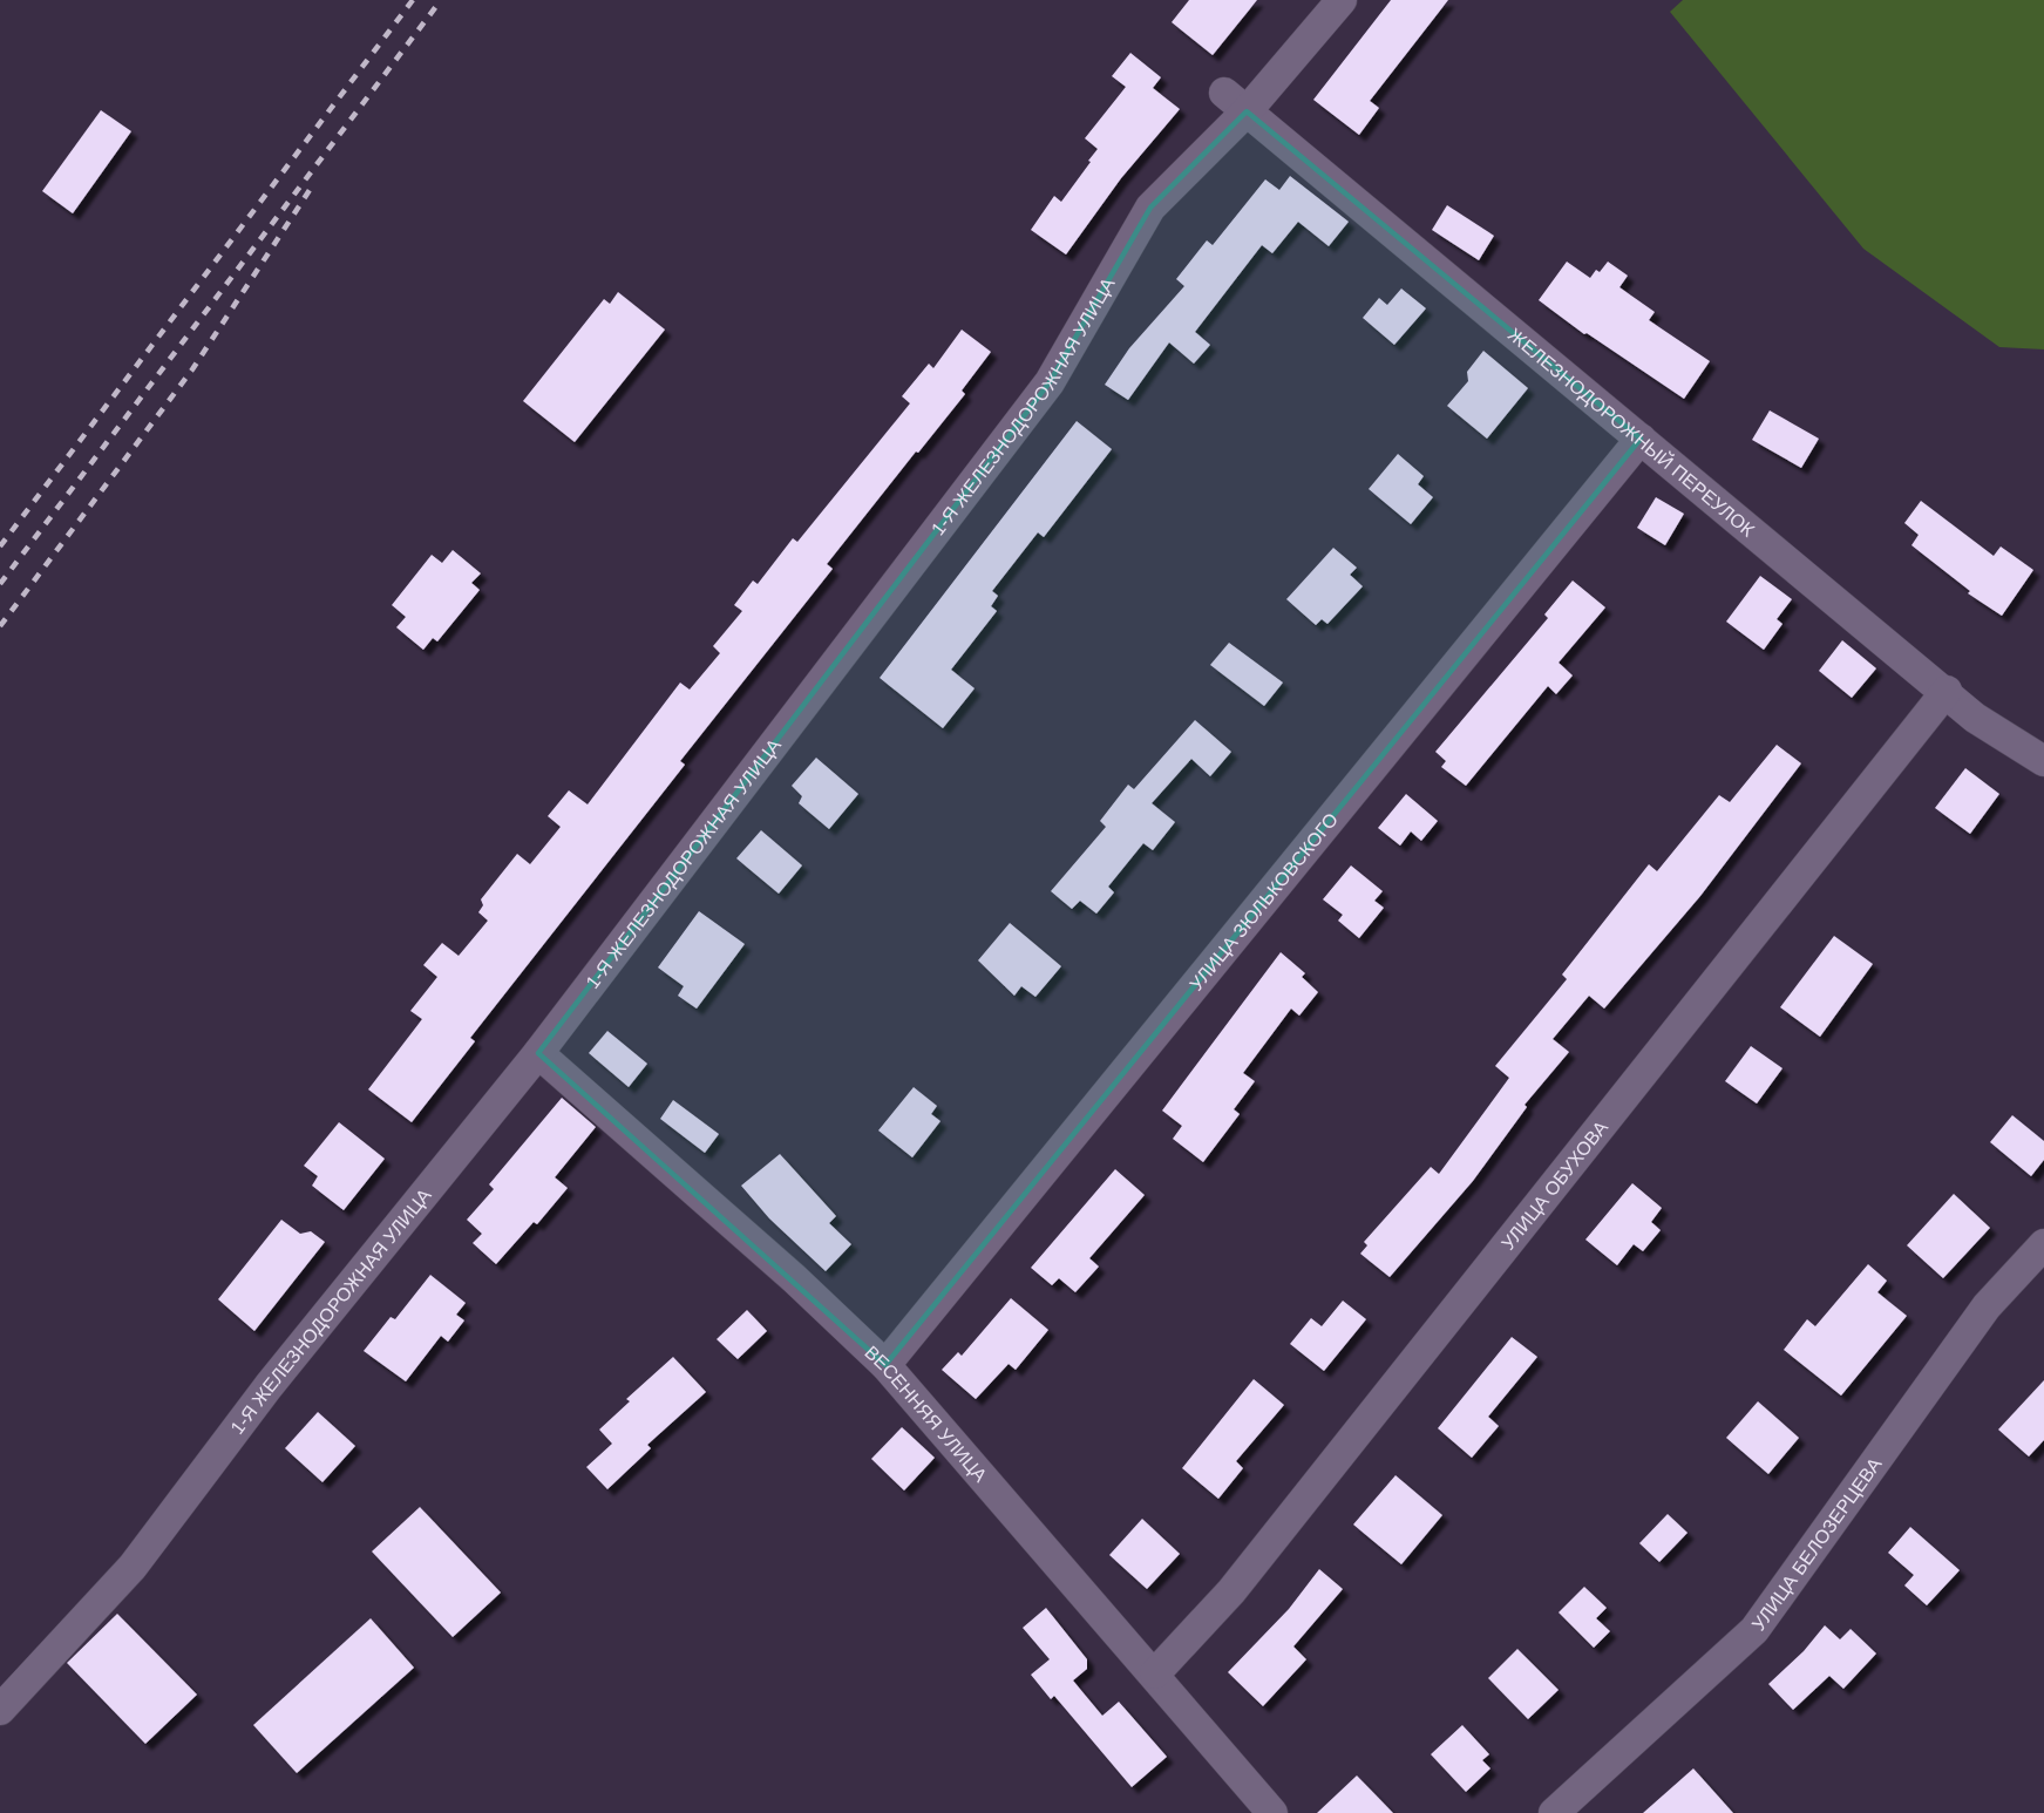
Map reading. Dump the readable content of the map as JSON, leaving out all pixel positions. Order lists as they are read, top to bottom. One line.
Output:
{"streets":{"street":["1-Я ЖЕЛЕЗНОДОРОЖНАЯ УЛИЦА","ЖЕЛЕЗНОДОРОЖНЫЙ ПЕРЕУЛОК","УЛИЦА ЗЮЛЬКОВСКОГО","УЛИЦА ОБУХОВА","ВЕСЕННЯЯ УЛИЦА","УЛИЦА БЕЛОЗЕРЦЕВА"]},"crossings":[["1-Я ЖЕЛЕЗНОДОРОЖНАЯ УЛИЦА","ЖЕЛЕЗНОДОРОЖНЫЙ ПЕРЕУЛОК"],["1-Я ЖЕЛЕЗНОДОРОЖНАЯ УЛИЦА","ВЕСЕННЯЯ УЛИЦА"],["ЖЕЛЕЗНОДОРОЖНЫЙ ПЕРЕУЛОК","УЛИЦА ЗЮЛЬКОВСКОГО"],["ЖЕЛЕЗНОДОРОЖНЫЙ ПЕРЕУЛОК","УЛИЦА ОБУХОВА"],["УЛИЦА ЗЮЛЬКОВСКОГО","ВЕСЕННЯЯ УЛИЦА"],["УЛИЦА ОБУХОВА","ВЕСЕННЯЯ УЛИЦА"]]}
